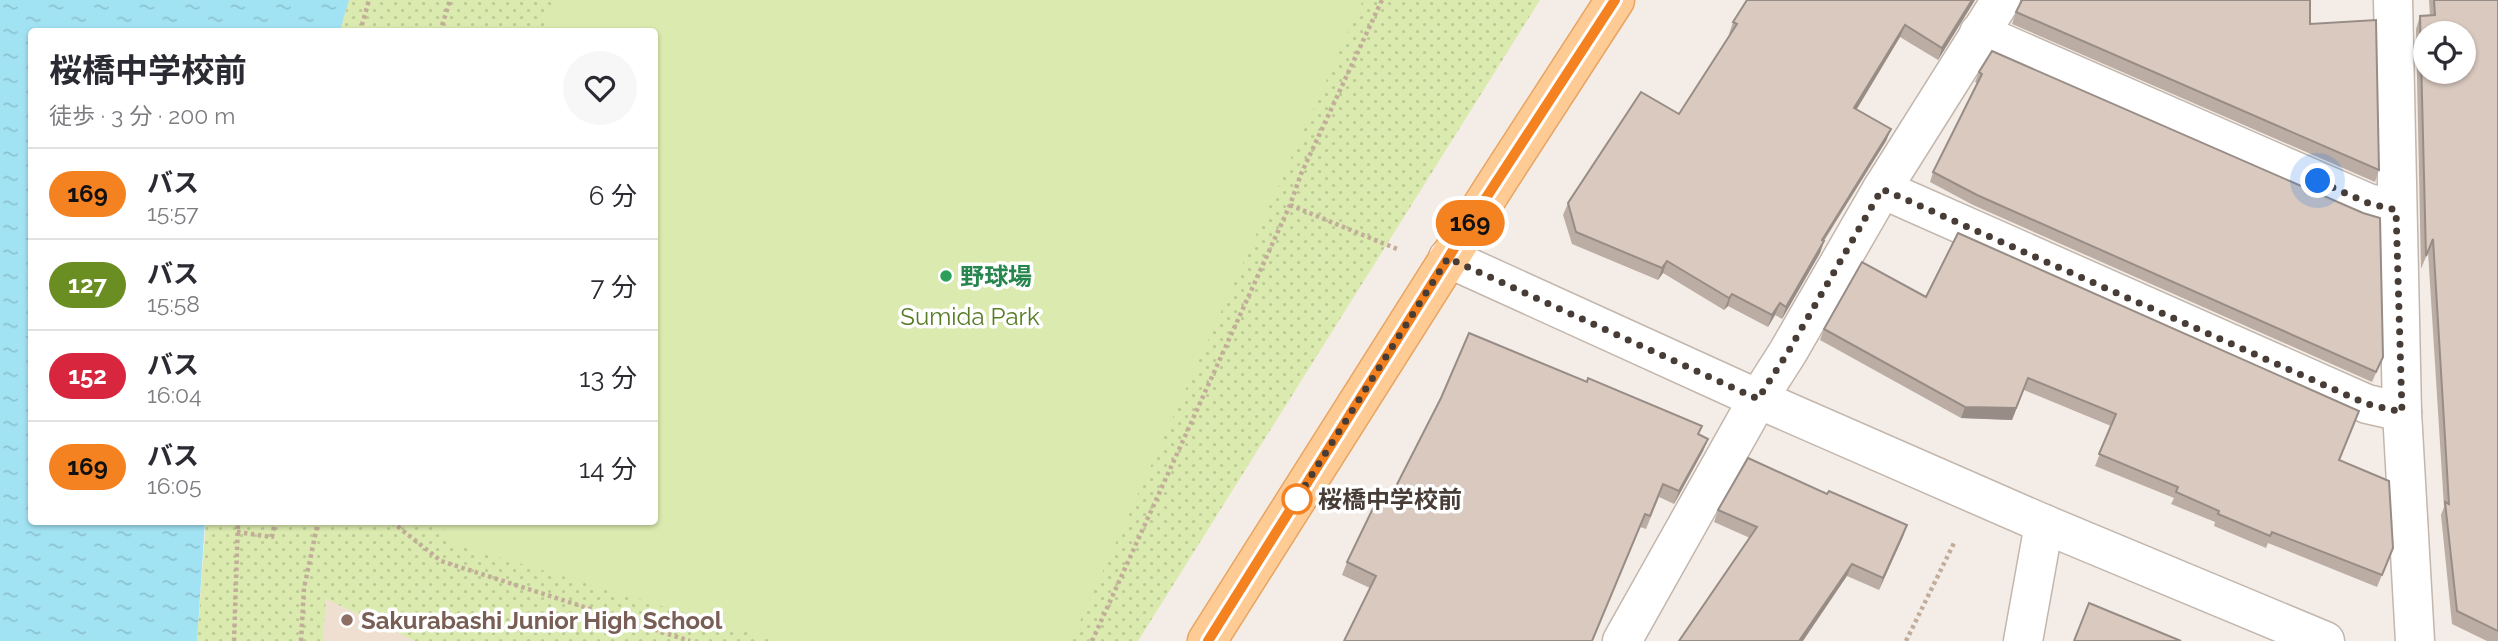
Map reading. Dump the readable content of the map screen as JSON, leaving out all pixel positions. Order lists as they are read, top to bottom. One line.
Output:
{"parks":["Sumida Park"],"places":["野球場","桜橋中学校前","Sakurabashi Junior High School"],"lines":["bus line 169"],"page":{"on_map":"169","heading":["桜橋中学校前","徒歩 · 3 分 · 200 m"],"list":[{"mark":"169","name":"バス","note":"15:57","value":"6 分"},{"mark":"127","name":"バス","note":"15:58","value":"7 分"},{"mark":"152","name":"バス","note":"16:04","value":"13 分"},{"mark":"169","name":"バス","note":"16:05","value":"14 分"}]}}
